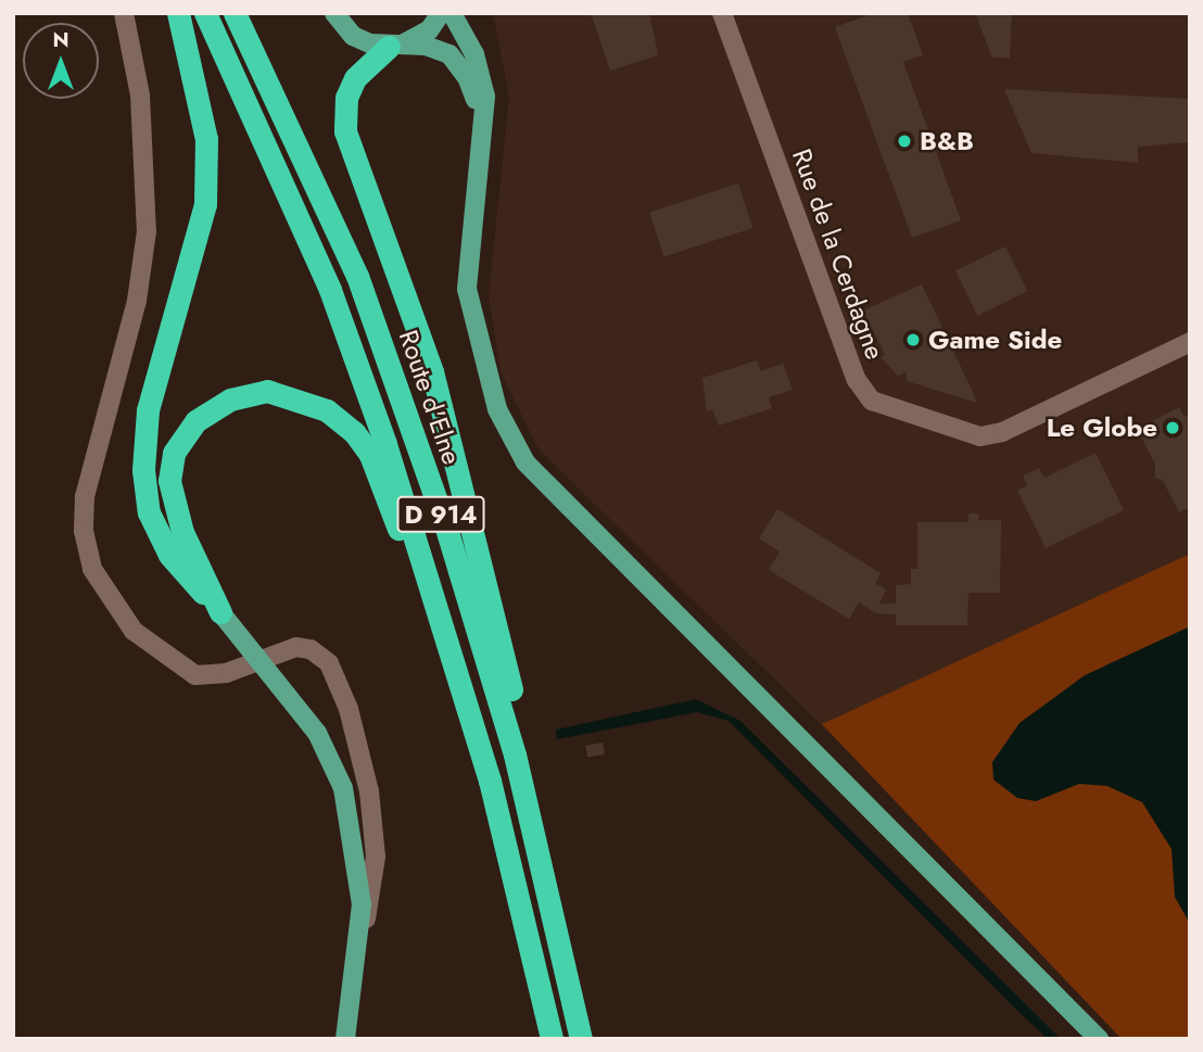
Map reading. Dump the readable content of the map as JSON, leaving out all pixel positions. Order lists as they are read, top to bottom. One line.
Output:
{"streets":{"highway":["Route d'Elne","D 914"],"street":["Rue de la Cerdagne"]},"places":["B&B","Game Side","Le Globe"],"north":"top"}
